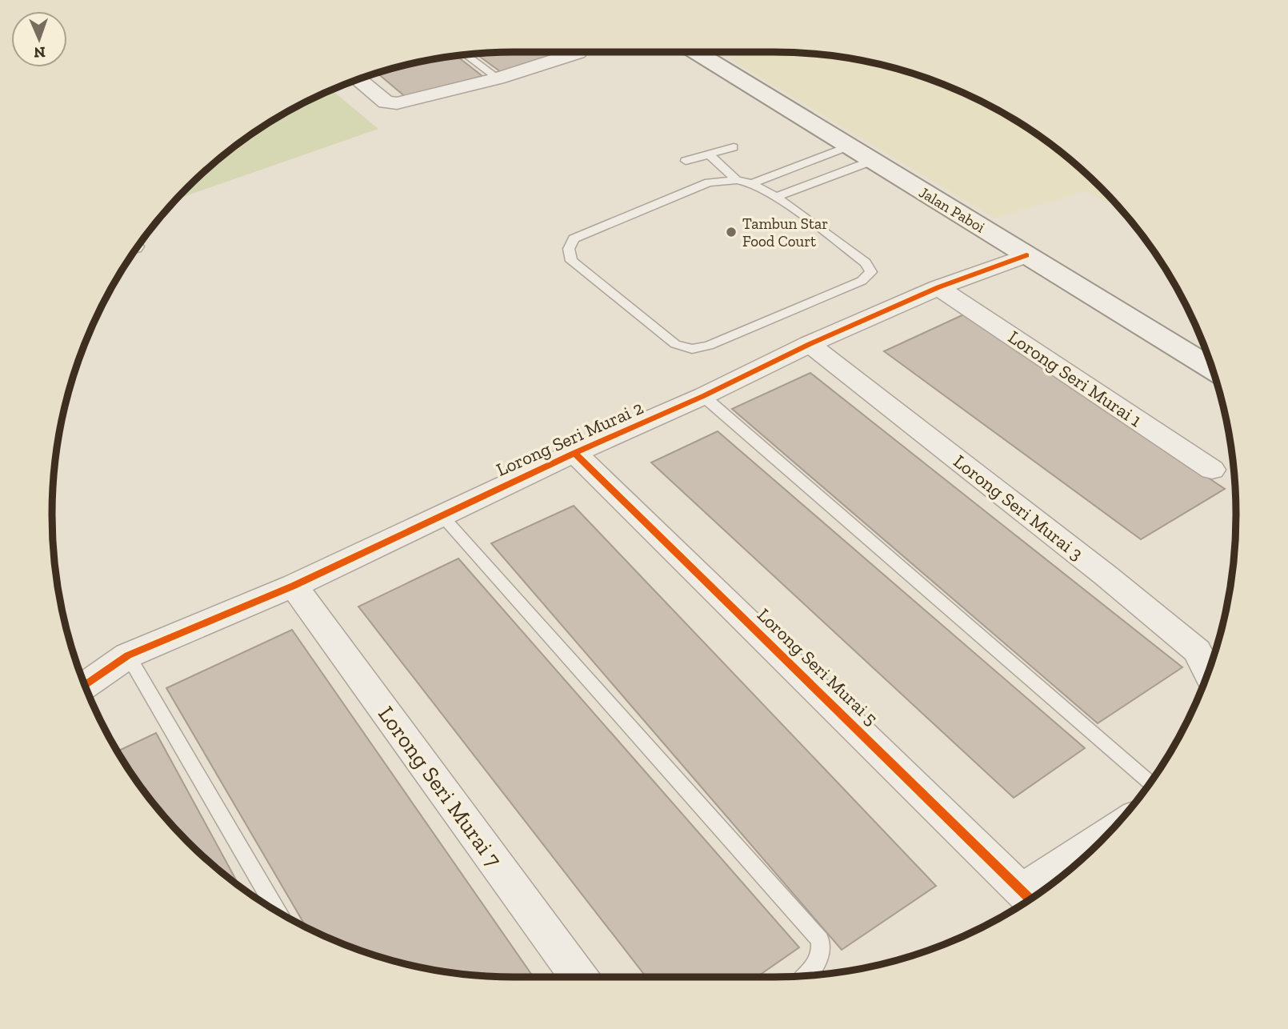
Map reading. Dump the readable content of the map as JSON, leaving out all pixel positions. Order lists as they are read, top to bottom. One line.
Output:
{"streets":{"main road":["Jalan Paboi"],"street":["Lorong Seri Murai 1","Lorong Seri Murai 2","Lorong Seri Murai 3","Lorong Seri Murai 5","Lorong Seri Murai 7"]},"crossings":[["Jalan Paboi","Lorong Seri Murai 2"],["Lorong Seri Murai 1","Lorong Seri Murai 2"],["Lorong Seri Murai 2","Lorong Seri Murai 3"],["Lorong Seri Murai 2","Lorong Seri Murai 5"],["Lorong Seri Murai 2","Lorong Seri Murai 7"]],"places":["Tambun Star Food Court"],"north":"bottom"}
